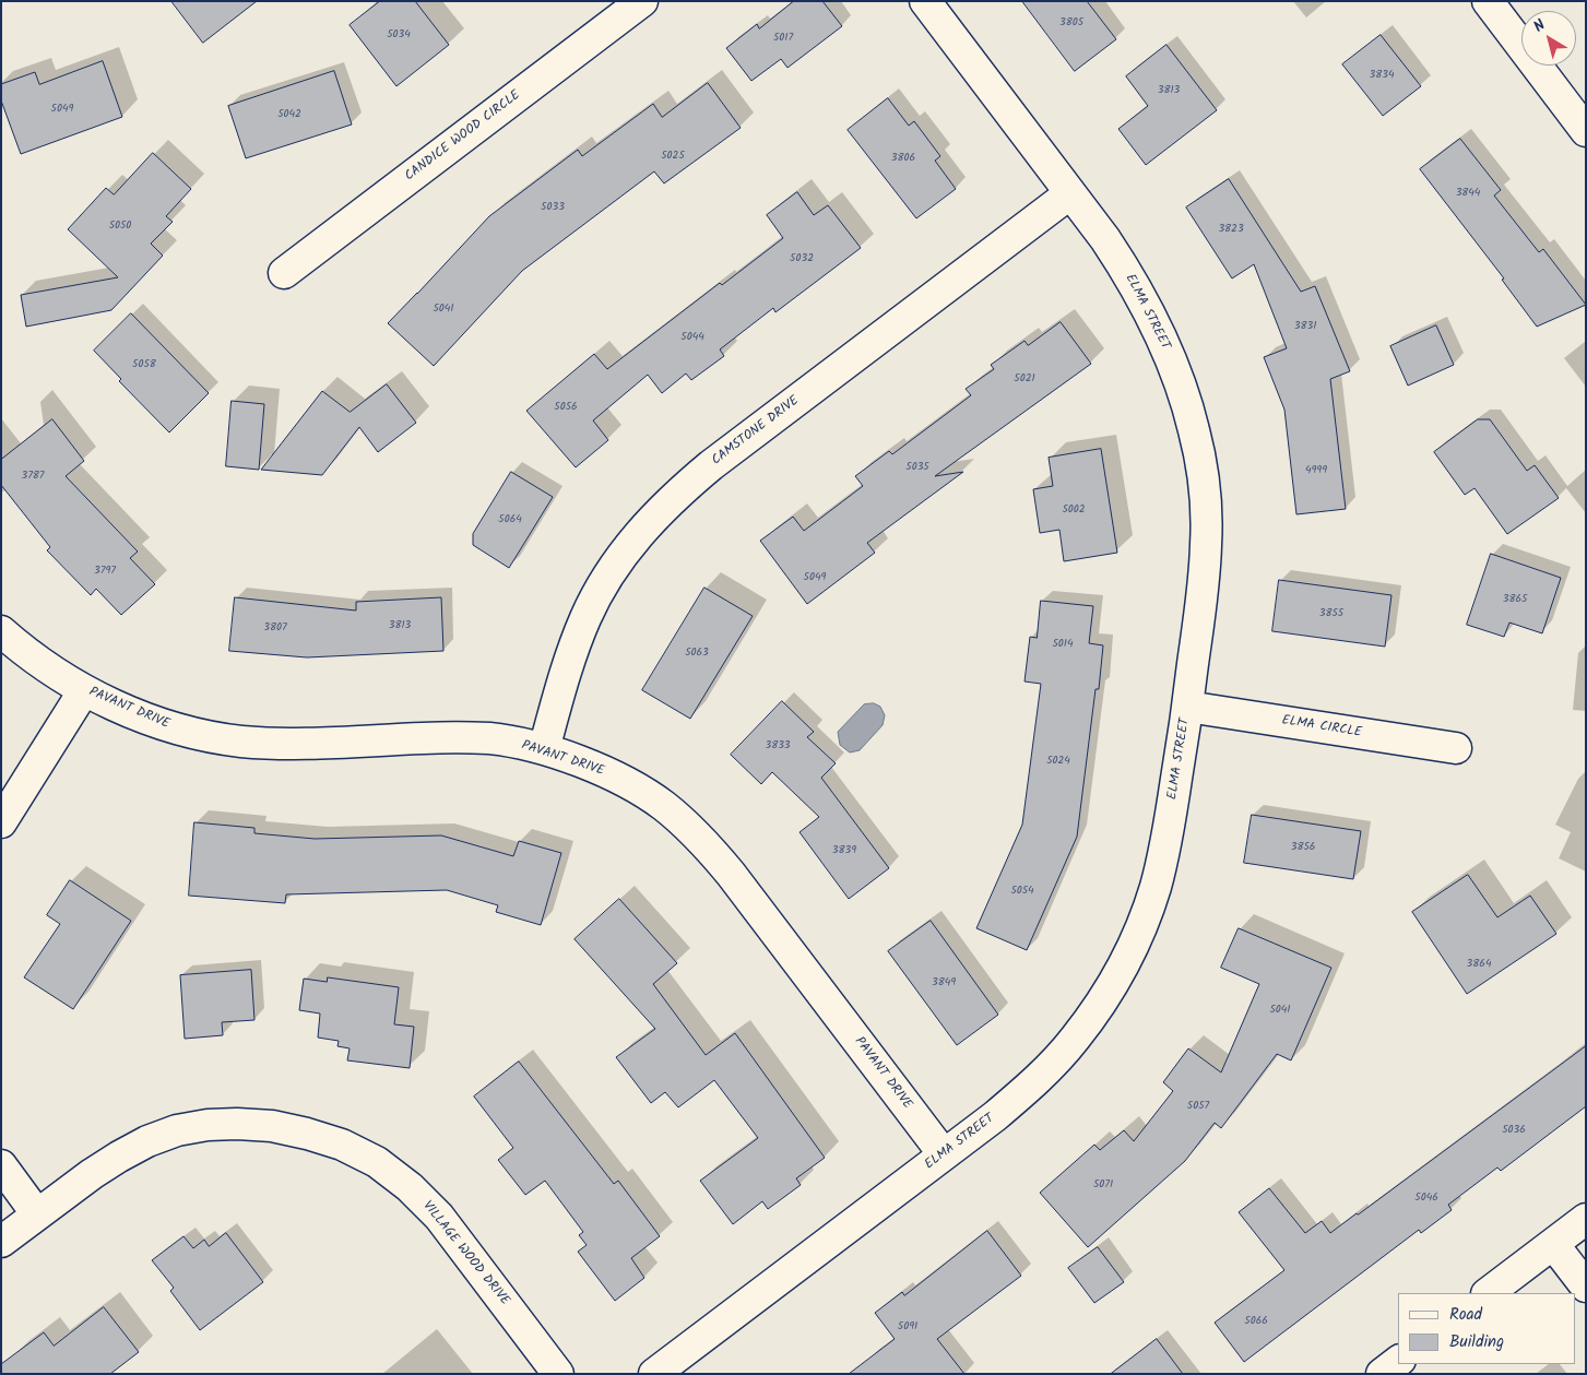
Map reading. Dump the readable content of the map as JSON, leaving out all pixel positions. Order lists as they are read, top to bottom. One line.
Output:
{"streets":{"street":["CANDICE WOOD CIRCLE","ELMA STREET","CAMSTONE DRIVE","PAVANT DRIVE","ELMA CIRCLE","VILLAGE WOOD DRIVE"]},"crossings":[["ELMA STREET","CAMSTONE DRIVE"],["ELMA STREET","PAVANT DRIVE"],["ELMA STREET","ELMA CIRCLE"],["CAMSTONE DRIVE","PAVANT DRIVE"]],"house_numbers":["3805","5034","5017","3834","3813","5049","5042","5025","3806","3844","5033","5050","3823","5032","5041","3831","5044","5058","5021","5056","5035","4999","3787","5002","5064","3797","5049","3865","3855","3813","3807","5014","5063","3833","5024","3856","3839","5054","3864","3849","5041","5057","5036","5071","5046","5066","5091"],"legend":["Road","Building"],"north":"top left"}
